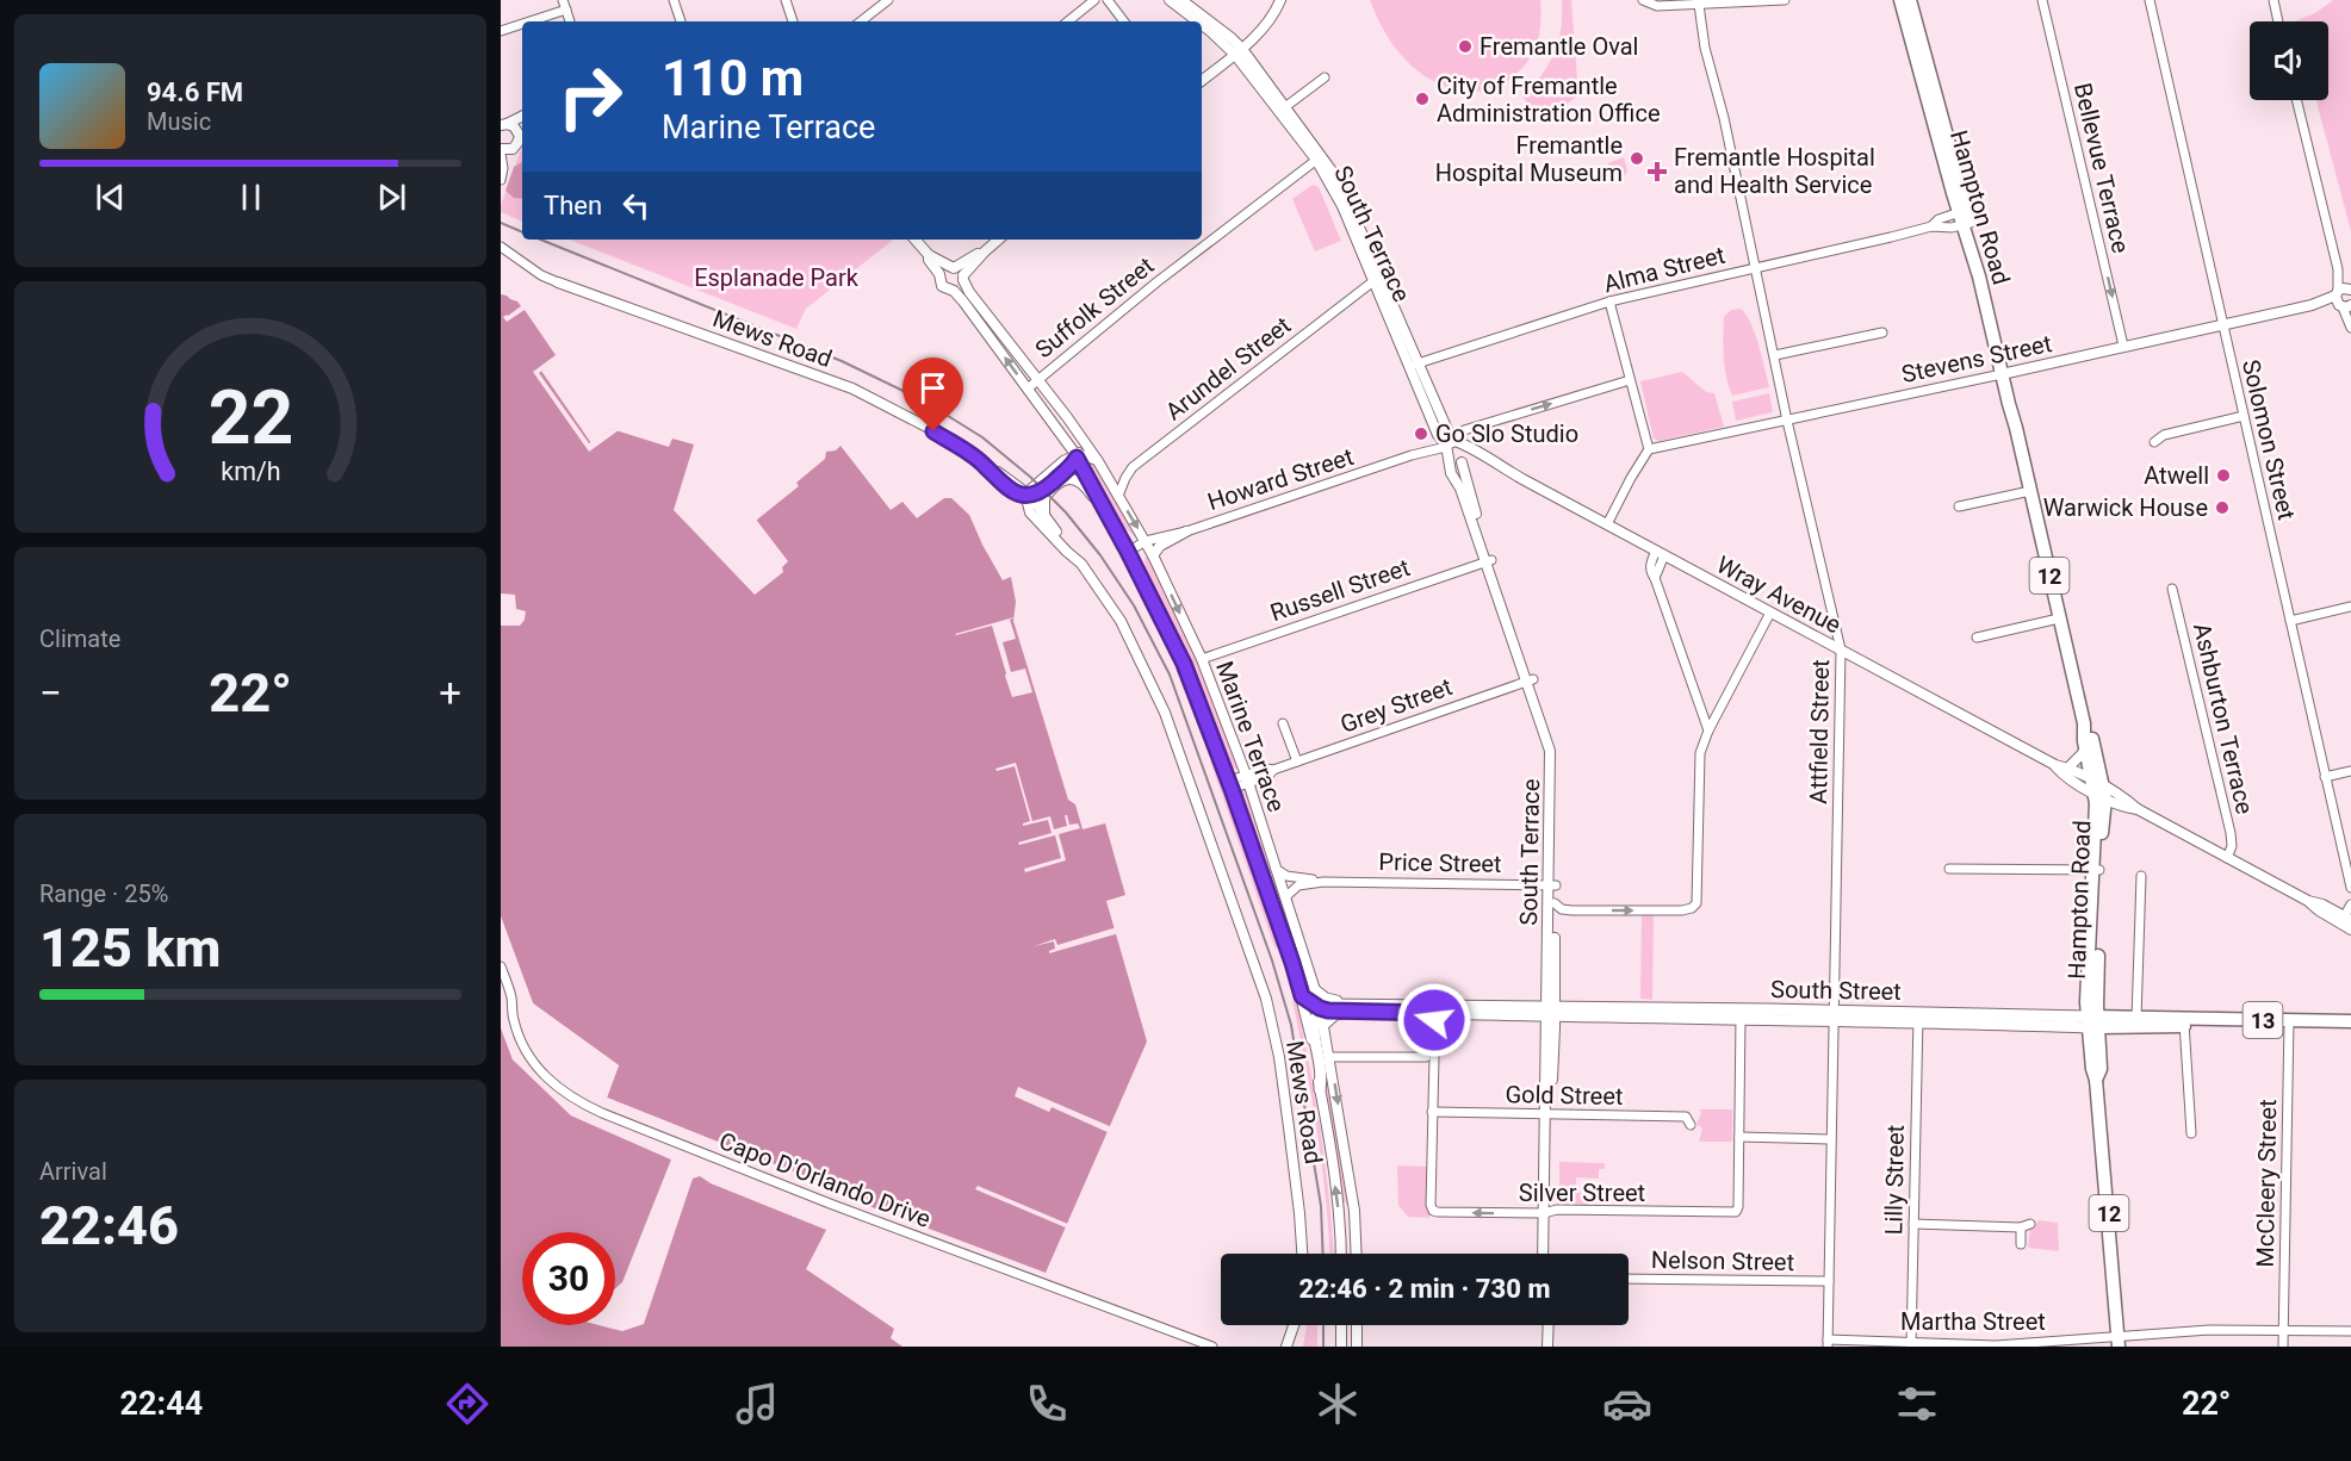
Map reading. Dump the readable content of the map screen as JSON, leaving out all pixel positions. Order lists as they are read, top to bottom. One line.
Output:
{"streets":{"main road":["Hampton Road","12","South Street","13"],"street":["Bellevue Terrace","South Terrace","Alma Street","Suffolk Street","Mews Road","Stevens Street","Arundel Street","Solomon Street","Howard Street","Russell Street","Wray Avenue","Grey Street","Ashburton Terrace","Attfield Street","Marine Terrace","Price Street","Gold Street","Capo D'Orlando Drive","Lilly Street","McCleery Street","Silver Street","Nelson Street","Martha Street"]},"crossings":[["Bellevue Terrace","Stevens Street"],["Hampton Road","Alma Street"],["Hampton Road","Stevens Street"],["Hampton Road","Wray Avenue"],["Hampton Road","South Street"],["Hampton Road","Martha Street"],["South Terrace","Alma Street"],["South Terrace","Suffolk Street"],["South Terrace","Arundel Street"],["South Terrace","Howard Street"],["South Terrace","Russell Street"],["South Terrace","Wray Avenue"],["South Terrace","Grey Street"],["South Terrace","Price Street"],["South Terrace","South Street"],["South Terrace","Gold Street"],["South Terrace","Silver Street"],["Alma Street","Attfield Street"],["Suffolk Street","Marine Terrace"],["Stevens Street","Solomon Street"],["Stevens Street","Attfield Street"],["Arundel Street","Marine Terrace"],["Howard Street","Wray Avenue"],["Howard Street","Marine Terrace"],["Russell Street","Marine Terrace"],["Wray Avenue","Ashburton Terrace"],["Wray Avenue","Attfield Street"],["Grey Street","Marine Terrace"],["Attfield Street","South Street"],["Attfield Street","Nelson Street"],["Attfield Street","Martha Street"],["Marine Terrace","Price Street"],["Marine Terrace","South Street"],["South Street","Lilly Street"],["South Street","McCleery Street"],["Gold Street","Silver Street"],["Lilly Street","Martha Street"],["McCleery Street","Martha Street"]],"one_way":["Bellevue Terrace","Howard Street"],"parks":["Esplanade Park"],"places":{"other":["Fremantle Oval","City of Fremantle Administration Office","Fremantle Hospital Museum","Go Slo Studio","Atwell","Warwick House"],"health":["Fremantle Hospital and Health Service"]},"page":{"turn":["110 m","Marine Terrace"],"song":["94.6 FM","Music"],"then":"Then","tile":["Climate",["Range · 25%","125 km"],["Arrival","22:46"]],"heat":["−","22°","+"],"limit":"30","trip":"22:46 · 2 min · 730 m","tabs":["22:44","22°"],"gauge":["22","km/h"]}}
